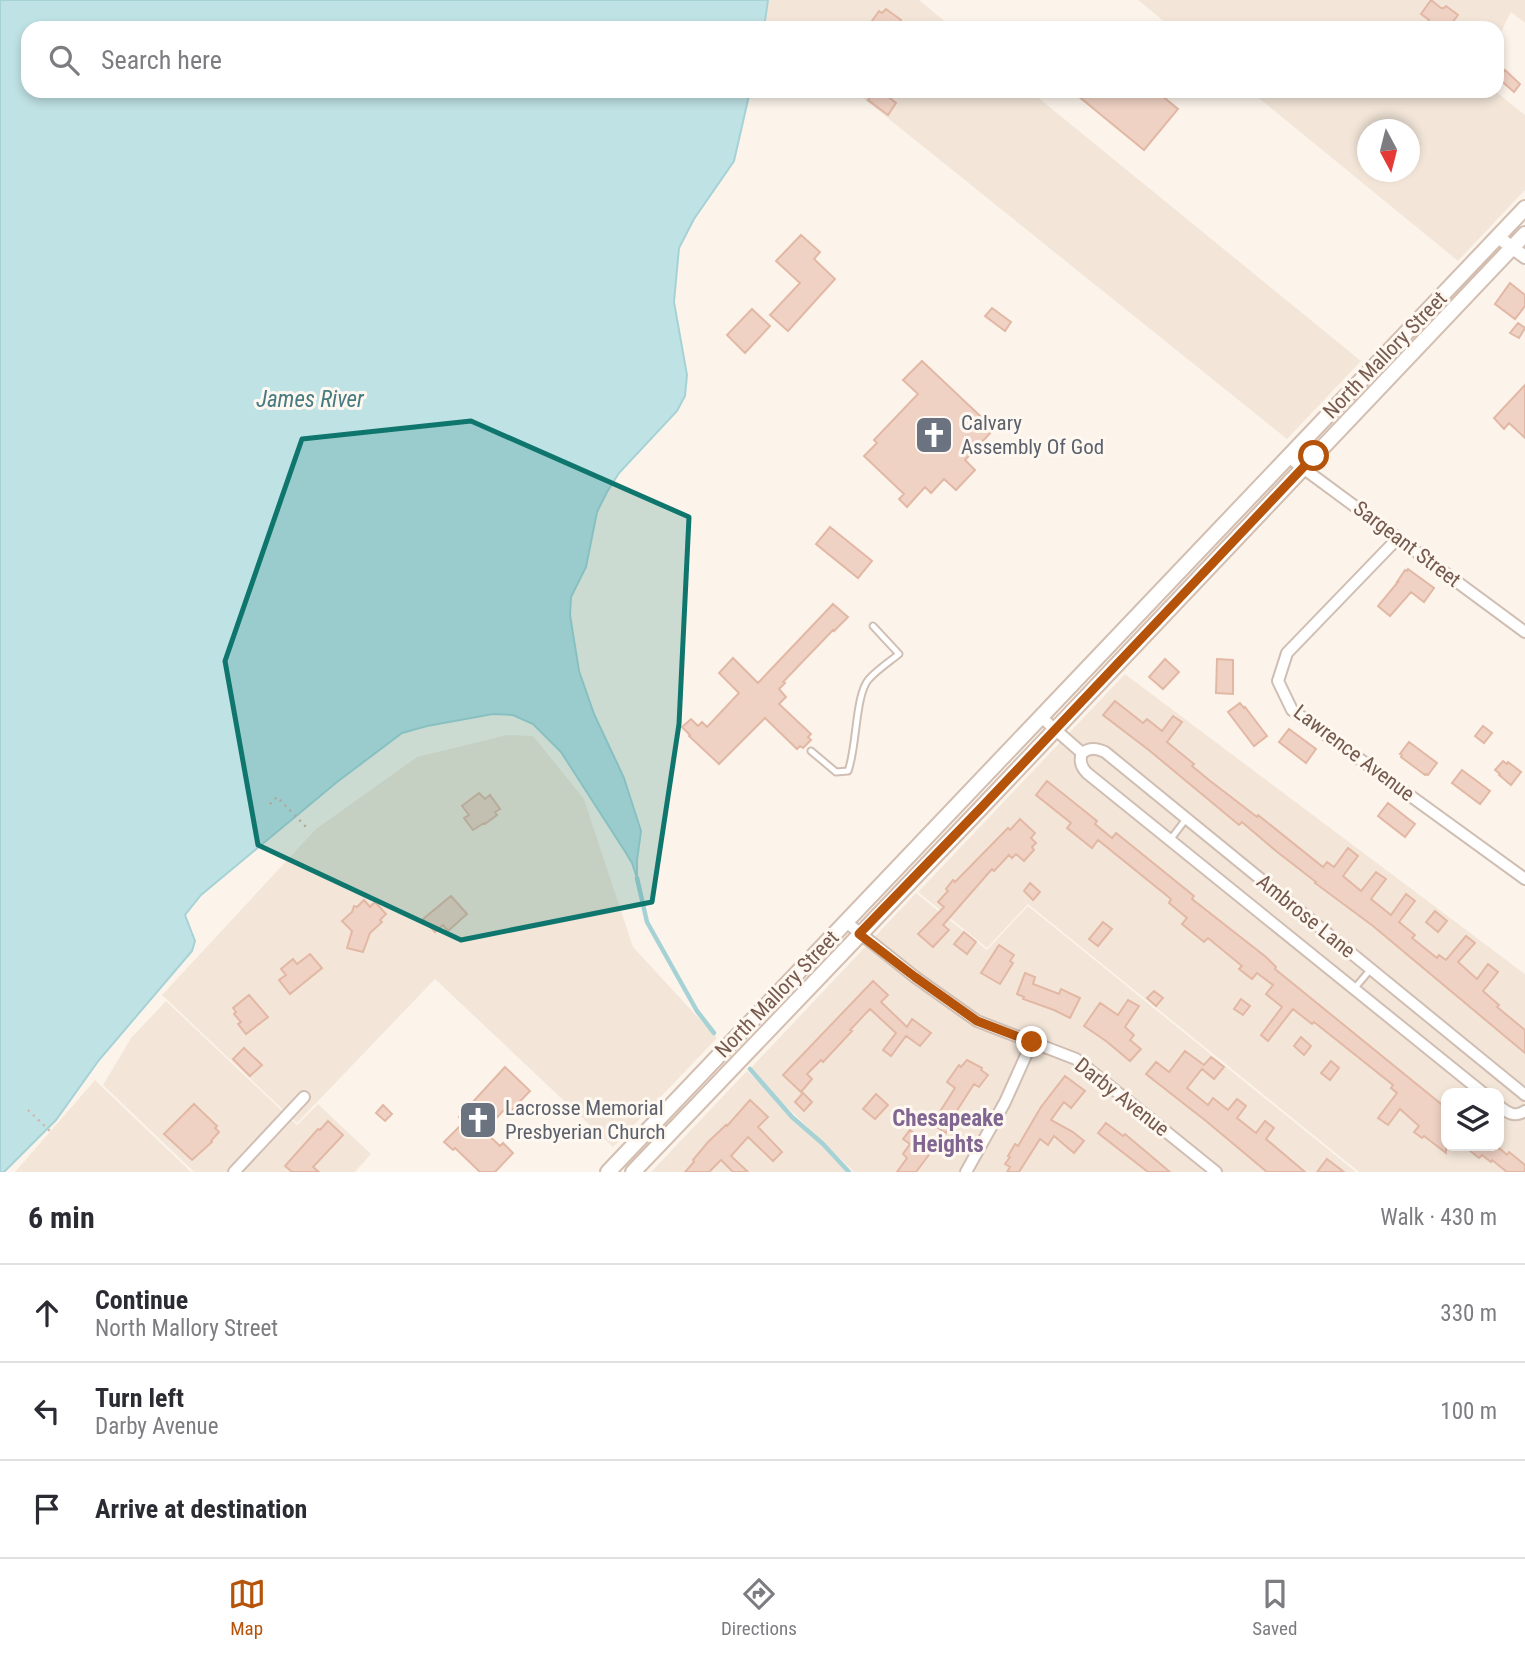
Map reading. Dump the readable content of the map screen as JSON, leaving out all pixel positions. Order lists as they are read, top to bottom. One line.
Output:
{"streets":{"main road":["North Mallory Street"],"street":["Sargeant Street","Lawrence Avenue","Ambrose Lane","Darby Avenue"]},"crossings":[["North Mallory Street","Sargeant Street"],["North Mallory Street","Ambrose Lane"],["North Mallory Street","Darby Avenue"],["Sargeant Street","Lawrence Avenue"]],"districts":["Chesapeake Heights"],"water":["James River"],"places":{"church":["Calvary Assembly Of God","Lacrosse Memorial Presbyerian Church"]},"north":"bottom","page":{"search":"Search here","heading":["6 min","Walk · 430 m"],"list":[["Continue","North Mallory Street","330 m"],["Turn left","Darby Avenue","100 m"],"Arrive at destination"],"nav":["Map","Directions","Saved"]}}
